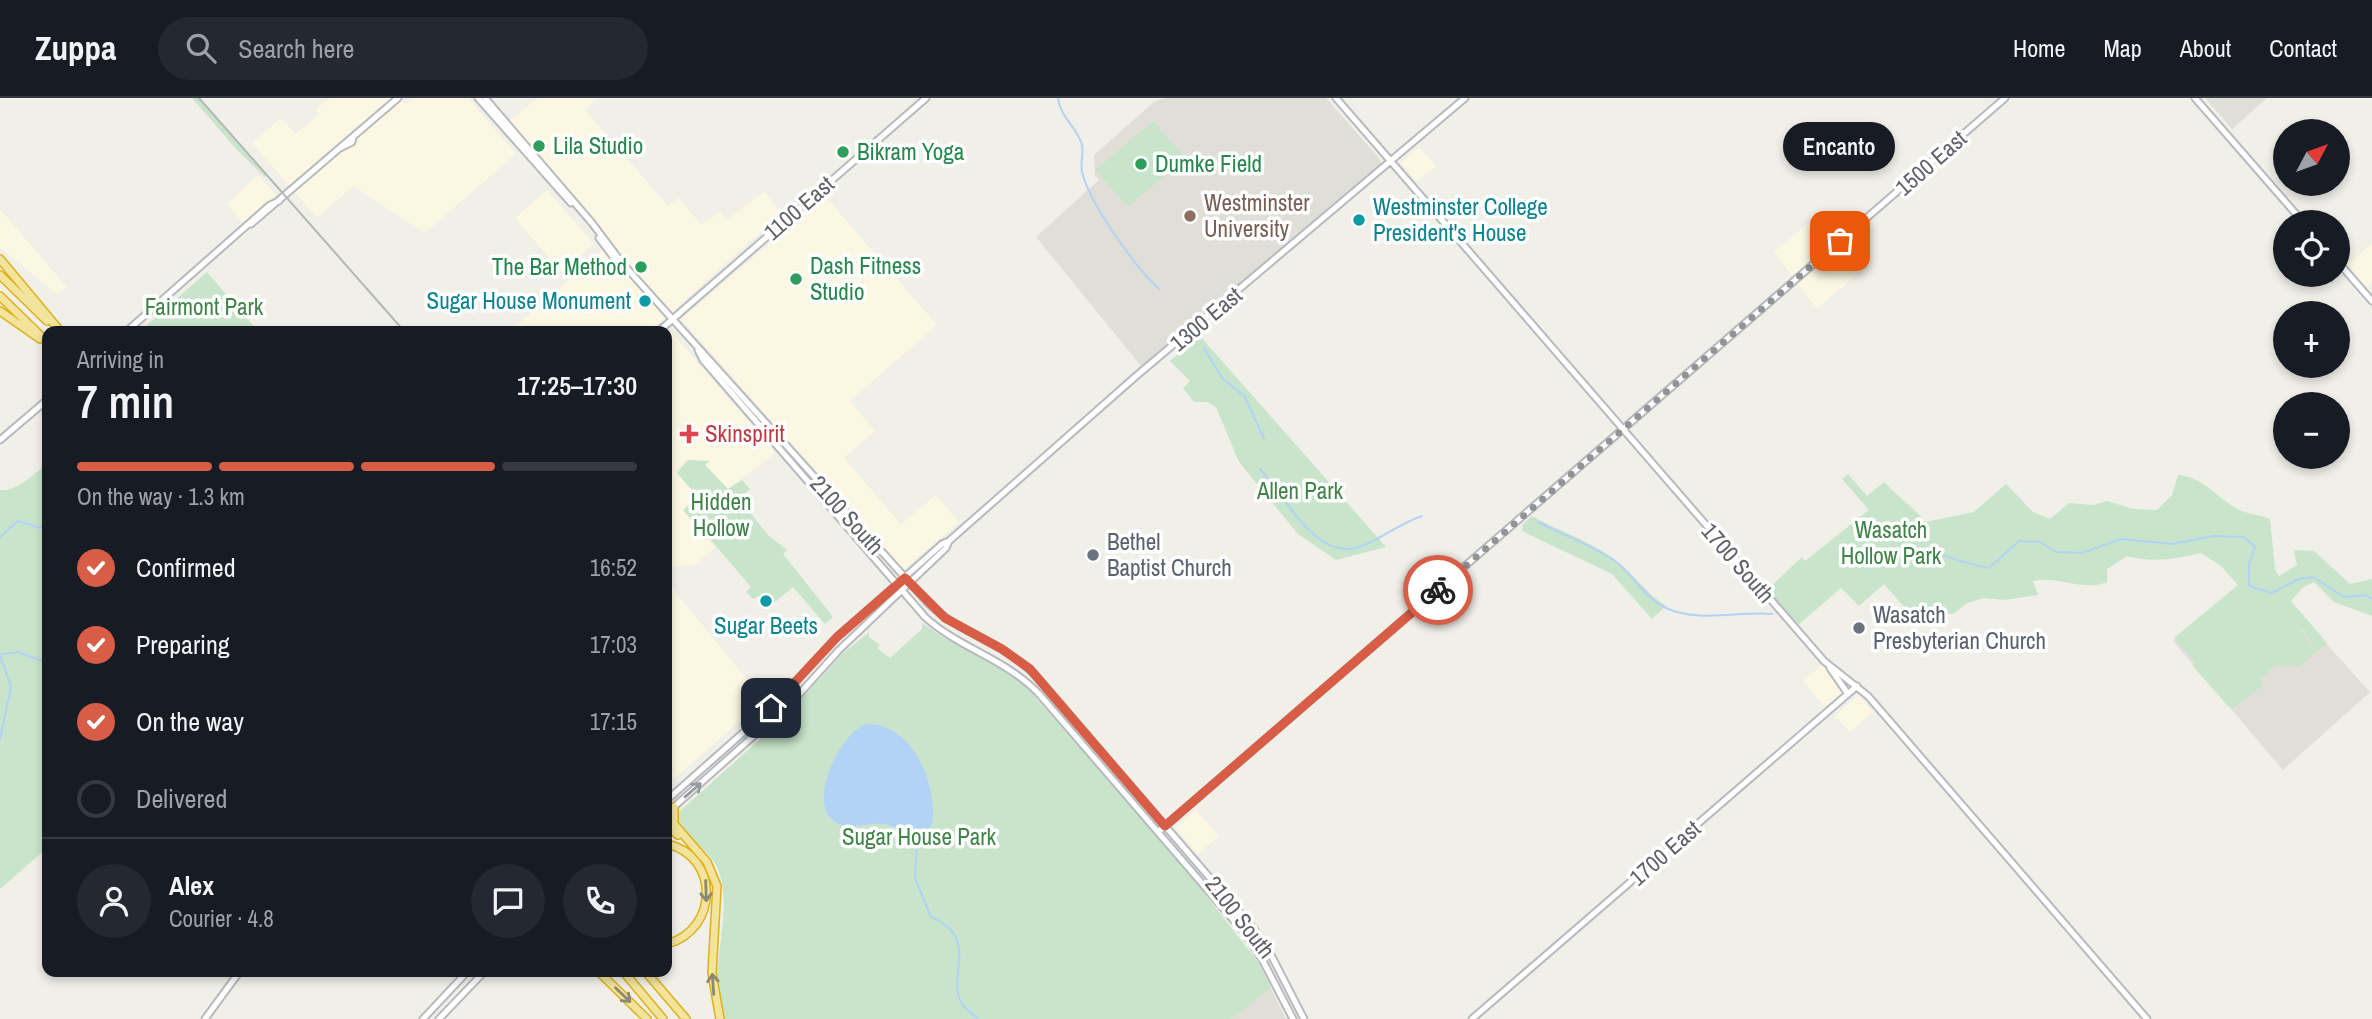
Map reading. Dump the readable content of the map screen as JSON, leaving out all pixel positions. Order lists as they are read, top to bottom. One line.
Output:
{"streets":{"main road":["1500 East","1100 East","1300 East","2100 South","1700 South","1700 East"]},"crossings":[["1500 East","2100 South"],["1500 East","1700 South"],["1100 East","2100 South"],["1300 East","2100 South"],["1300 East","1700 South"],["1700 South","1700 East"]],"parks":["Fairmont Park","Allen Park","Hidden Hollow","Wasatch Hollow Park","Sugar House Park"],"places":{"other":["Lila Studio","Bikram Yoga","Dumke Field","Westminster University","Westminster College President's House","Encanto","The Bar Method","Dash Fitness Studio","Sugar House Monument","Bethel Baptist Church","Sugar Beets","Wasatch Presbyterian Church"],"health":["Skinspirit"]},"north":"top right","page":{"header":"Zuppa","search":"Search here","nav":["Home","Map","About","Contact"],"map_buttons":["+","−"],"bubble":"Encanto","heading":["7 min","Arriving in","17:25–17:30"],"panel":["Alex","Courier · 4.8"],"bar":"On the way · 1.3 km","list":[["Confirmed","16:52"],["Preparing","17:03"],["On the way","17:15"],"Delivered"]}}
